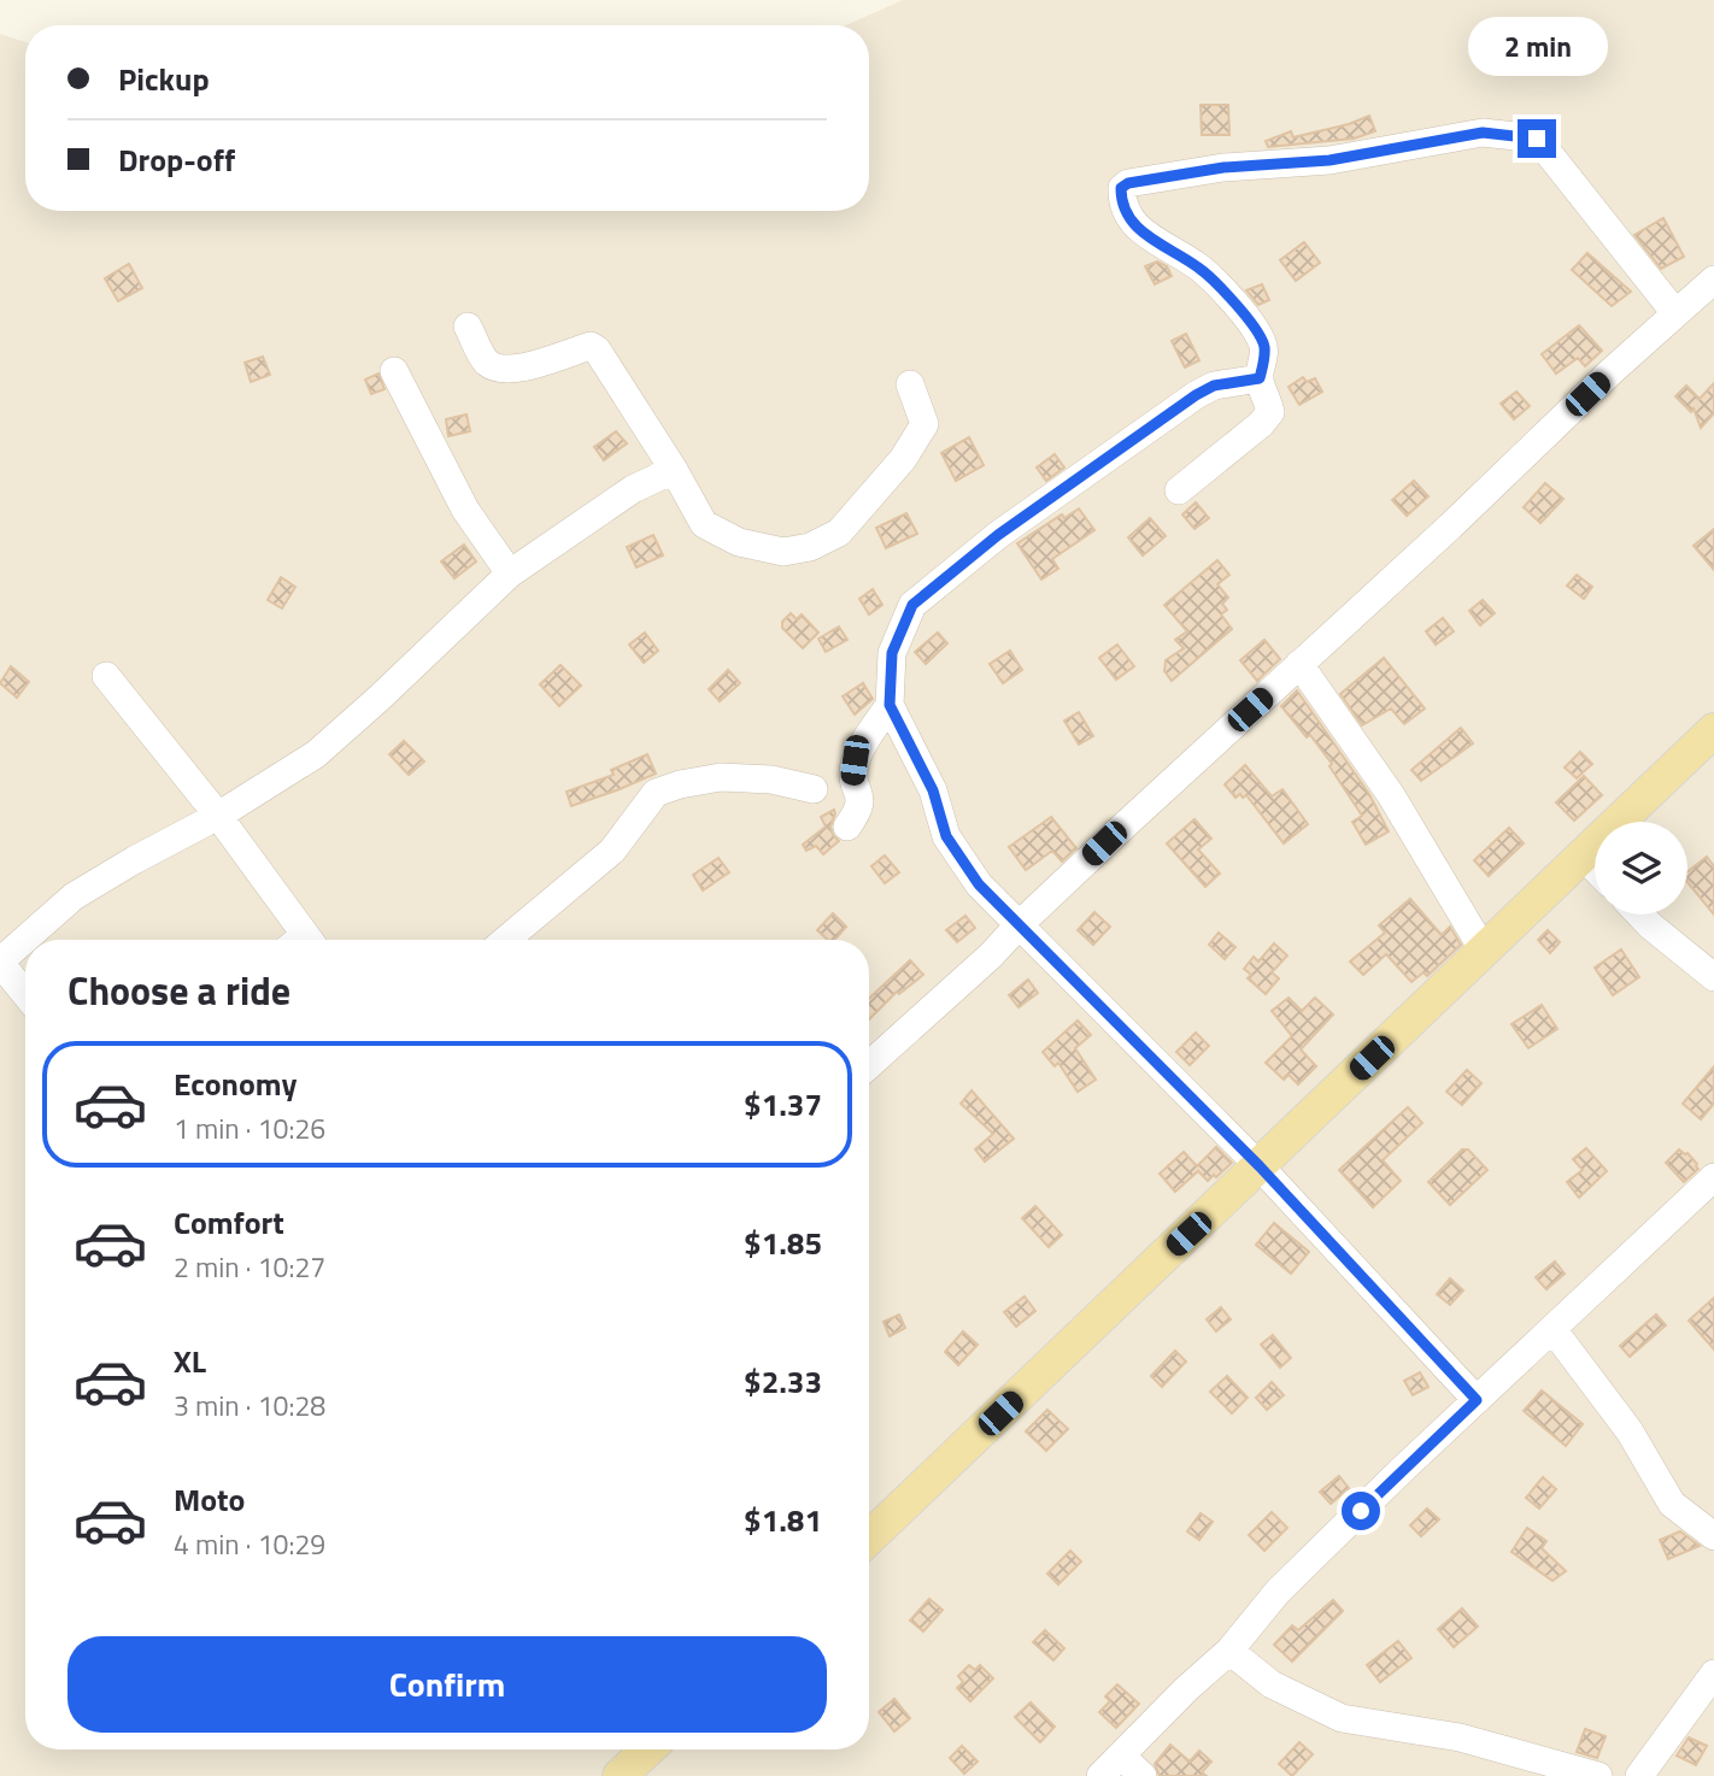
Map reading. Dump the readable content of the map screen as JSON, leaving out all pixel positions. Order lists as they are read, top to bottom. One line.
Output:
{"page":{"bubble":"2 min","banner":["Pickup","Drop-off"],"heading":"Choose a ride","list":[{"name":"Economy","note":"1 min · 10:26","value":"$1.37"},{"name":"Comfort","note":"2 min · 10:27","value":"$1.85"},{"name":"XL","note":"3 min · 10:28","value":"$2.33"},{"name":"Moto","note":"4 min · 10:29","value":"$1.81"}],"buttons":"Confirm"}}
